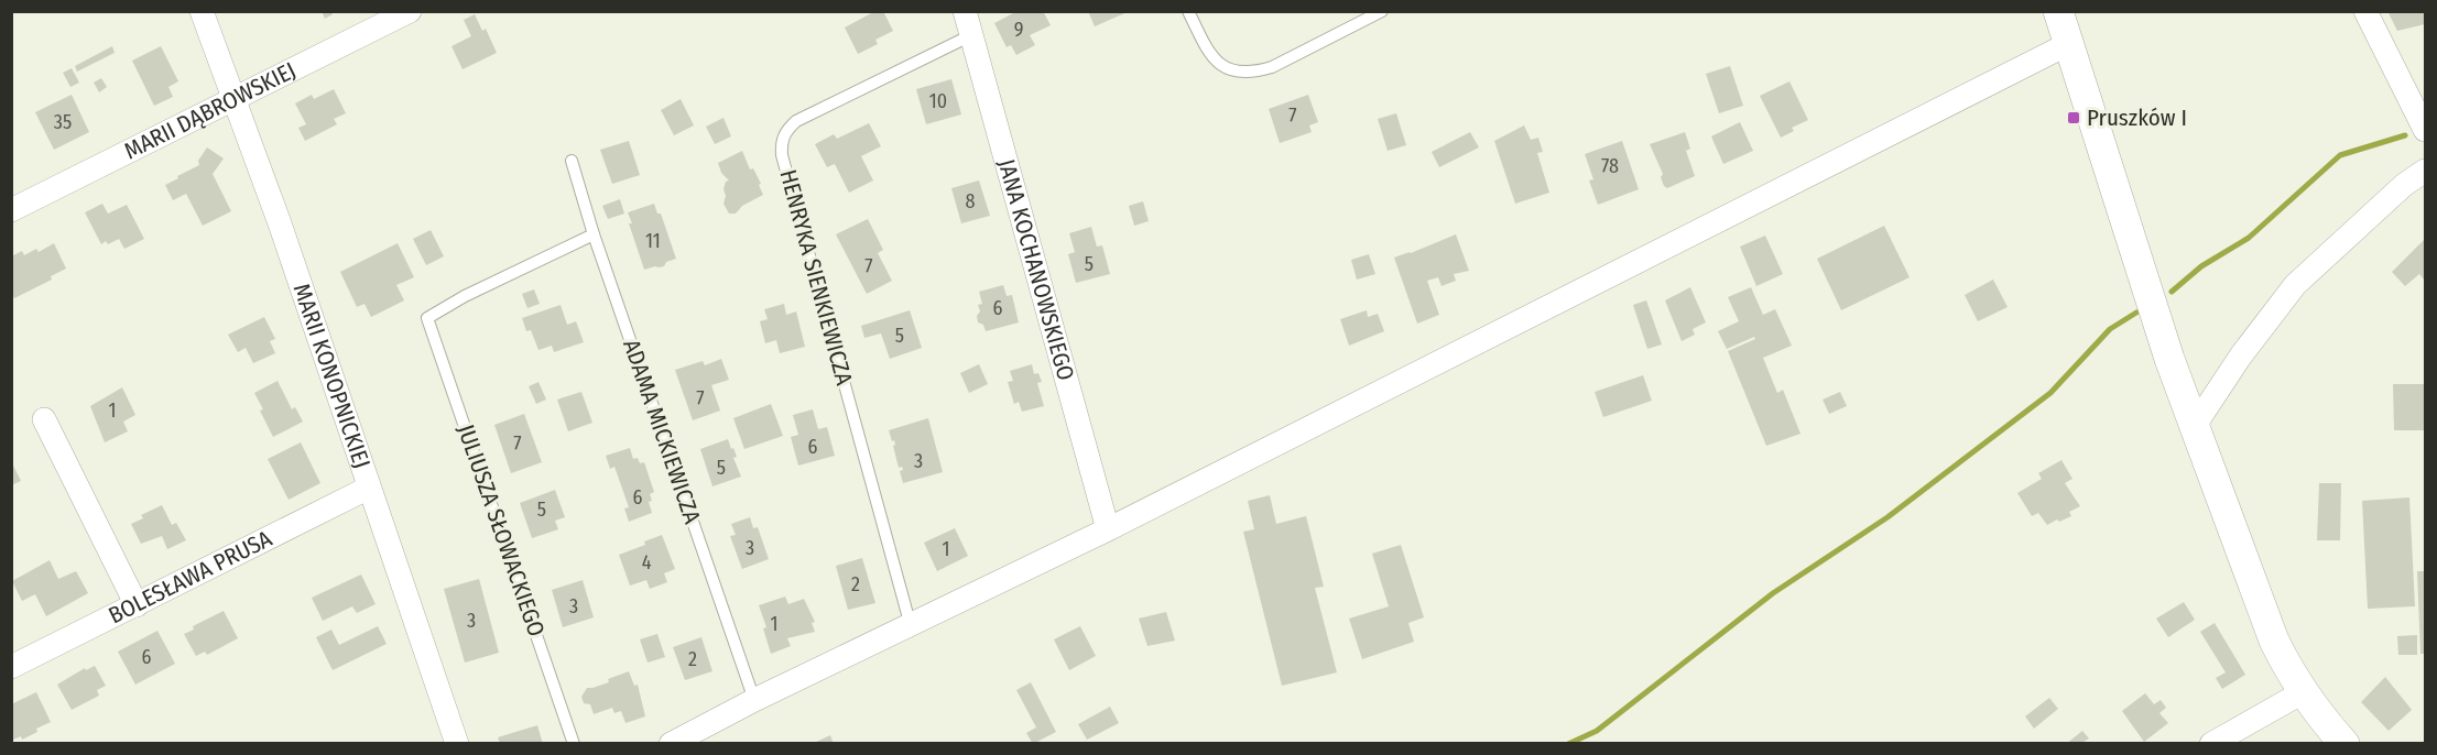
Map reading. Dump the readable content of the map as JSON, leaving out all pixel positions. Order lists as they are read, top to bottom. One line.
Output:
{"streets":{"street":["MARII DĄBROWSKIEJ","JANA KOCHANOWSKIEGO","MARII KONOPNICKIEJ","BOLESŁAWA PRUSA"],"lane":["HENRYKA SIENKIEWICZA","ADAMA MICKIEWICZA","JULIUSZA SŁOWACKIEGO"]},"crossings":[["MARII DĄBROWSKIEJ","MARII KONOPNICKIEJ"],["JANA KOCHANOWSKIEGO","HENRYKA SIENKIEWICZA"],["MARII KONOPNICKIEJ","BOLESŁAWA PRUSA"],["ADAMA MICKIEWICZA","JULIUSZA SŁOWACKIEGO"]],"places":{"transit":["Pruszków I"]},"house_numbers":["9","10","7","35","78","8","11","5","7","6","5","7","1","7","6","3","5","6","5","3","1","4","2","3","3","1","6","2"]}
